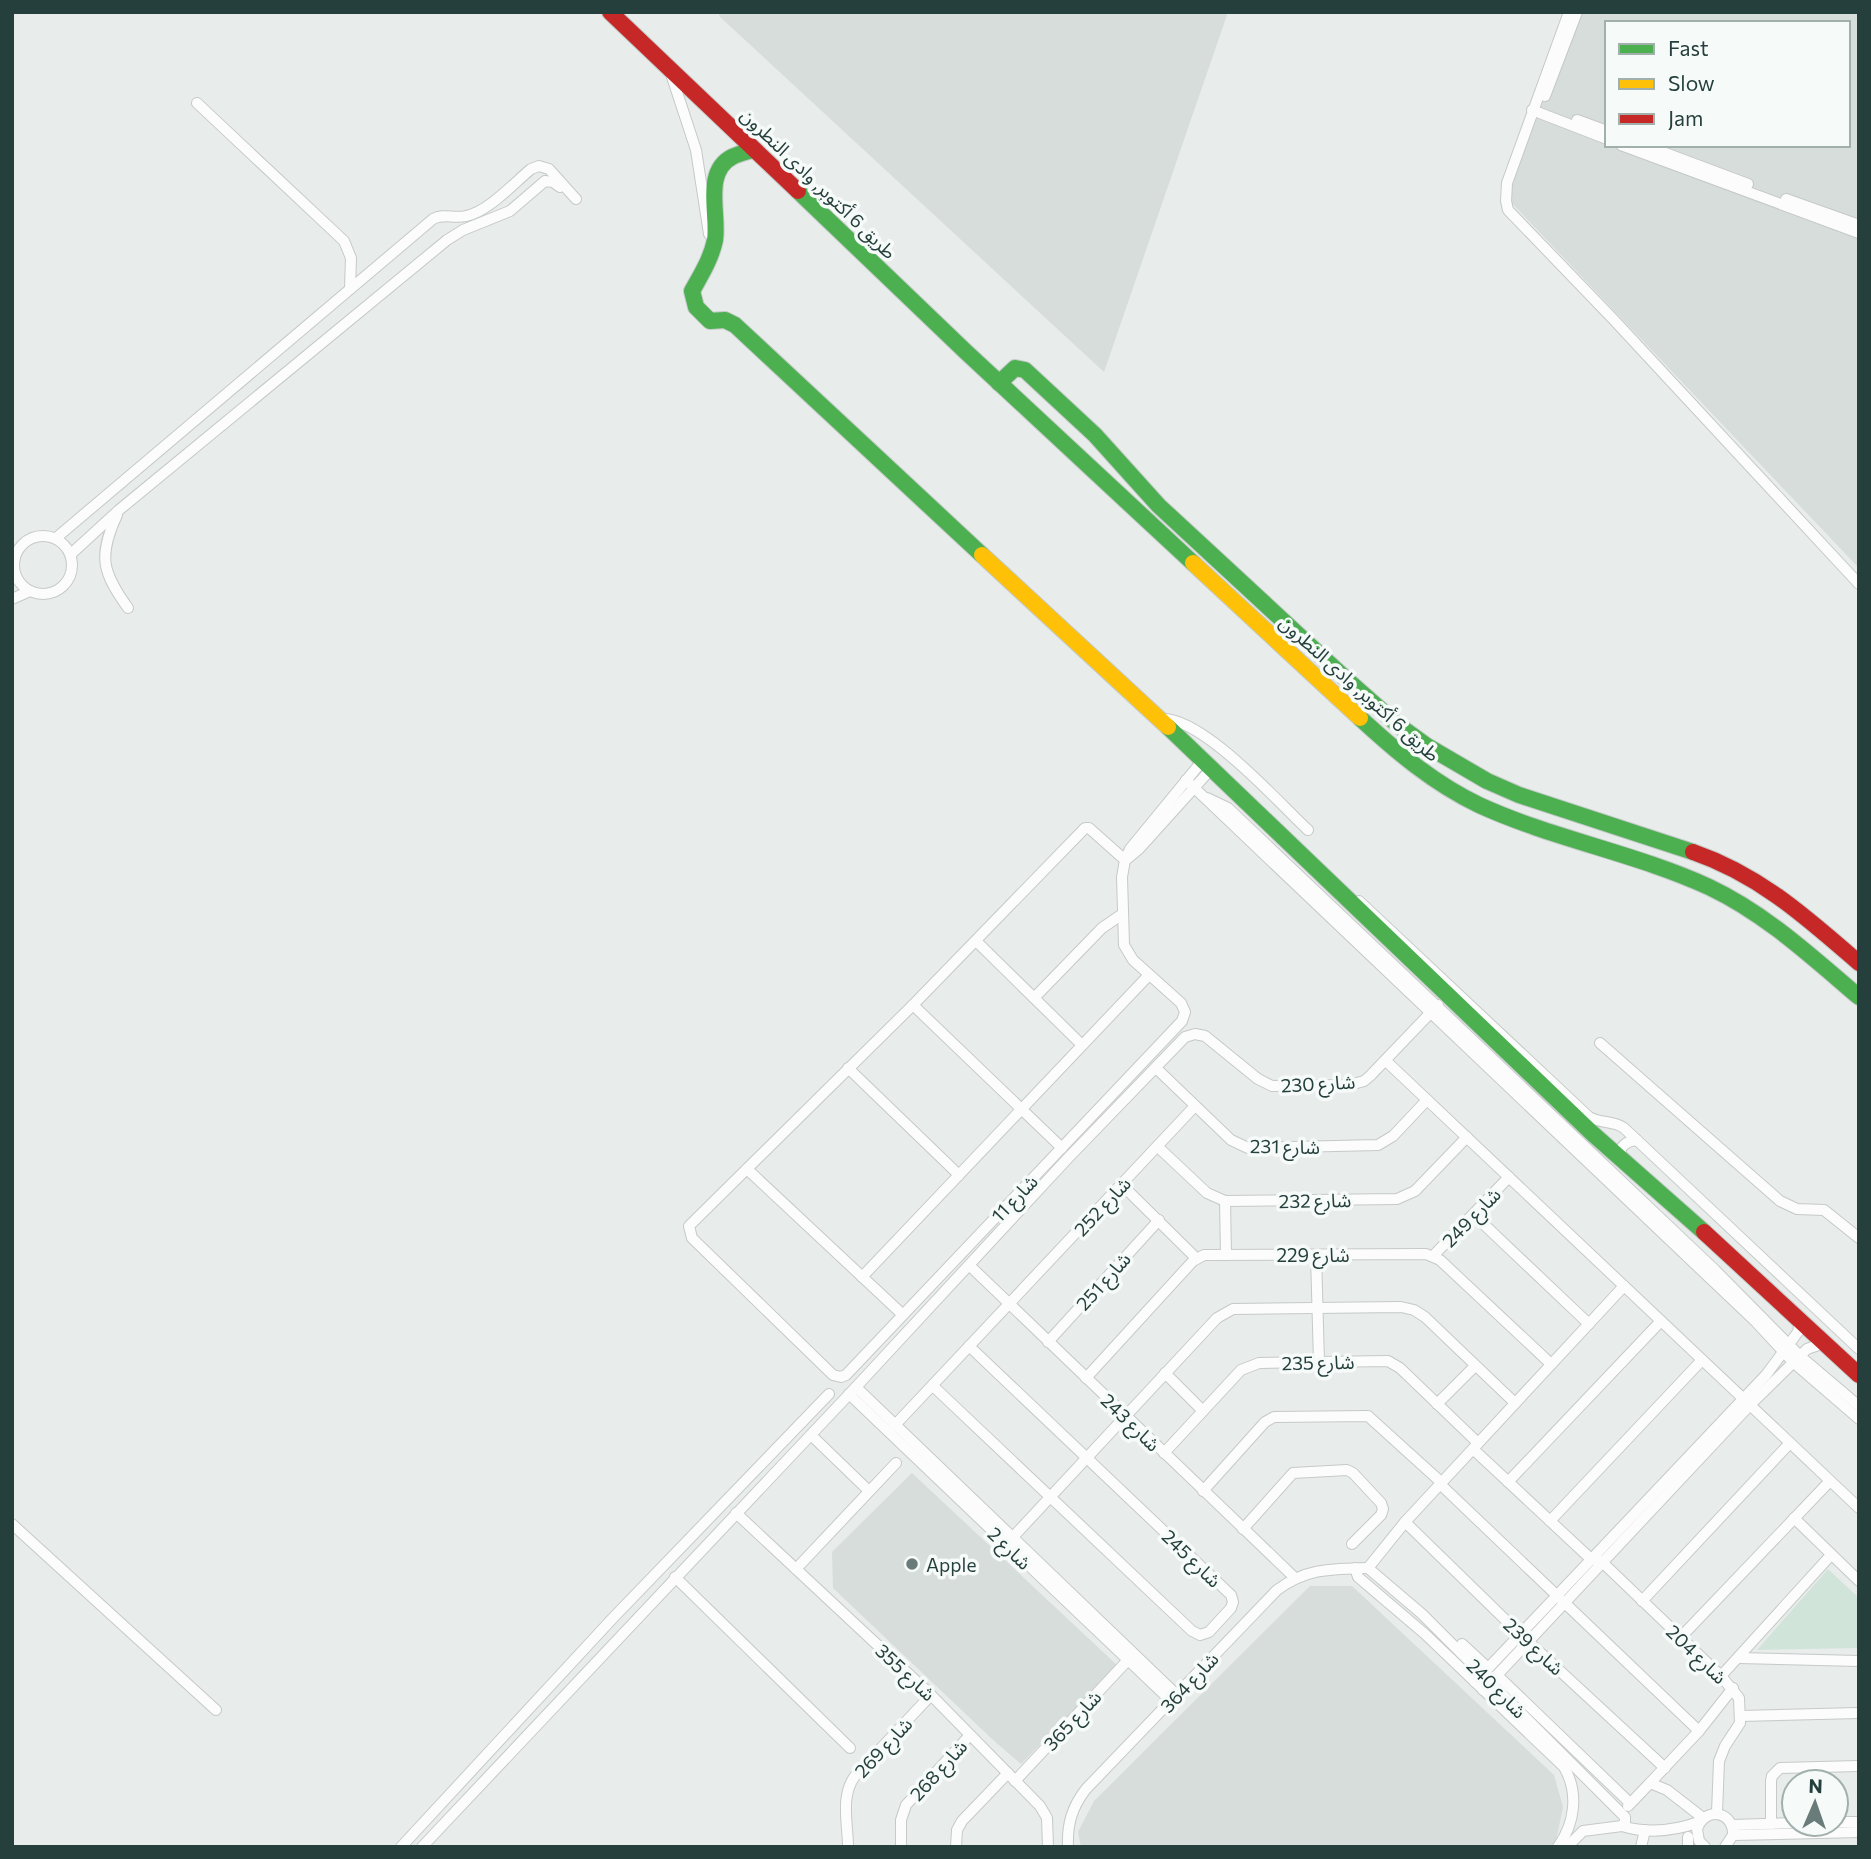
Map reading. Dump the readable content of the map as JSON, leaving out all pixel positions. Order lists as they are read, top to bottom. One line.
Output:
{"streets":{"street":["طريق 6 أكتوبر, وادى النطرون","شارع 230","شارع 231","شارع 11","شارع 232","شارع 252","شارع 249","شارع 229","شارع 251","شارع 235","شارع 243","شارع 2","شارع 245","شارع 239","شارع 204","شارع 355","شارع 364","شارع 240","شارع 365","شارع 269","شارع 268"]},"crossings":[["شارع 230","شارع 11"],["شارع 231","شارع 11"],["شارع 231","شارع 252"],["شارع 11","شارع 243"],["شارع 11","شارع 2"],["شارع 11","شارع 355"],["شارع 252","شارع 243"],["شارع 252","شارع 2"],["شارع 252","شارع 245"],["شارع 249","شارع 229"],["شارع 251","شارع 243"],["شارع 235","شارع 243"],["شارع 235","شارع 204"],["شارع 243","شارع 364"],["شارع 2","شارع 364"],["شارع 2","شارع 365"],["شارع 355","شارع 365"],["شارع 355","شارع 269"],["شارع 355","شارع 268"]],"places":["Apple"],"legend":["Fast","Slow","Jam"],"north":"top"}
